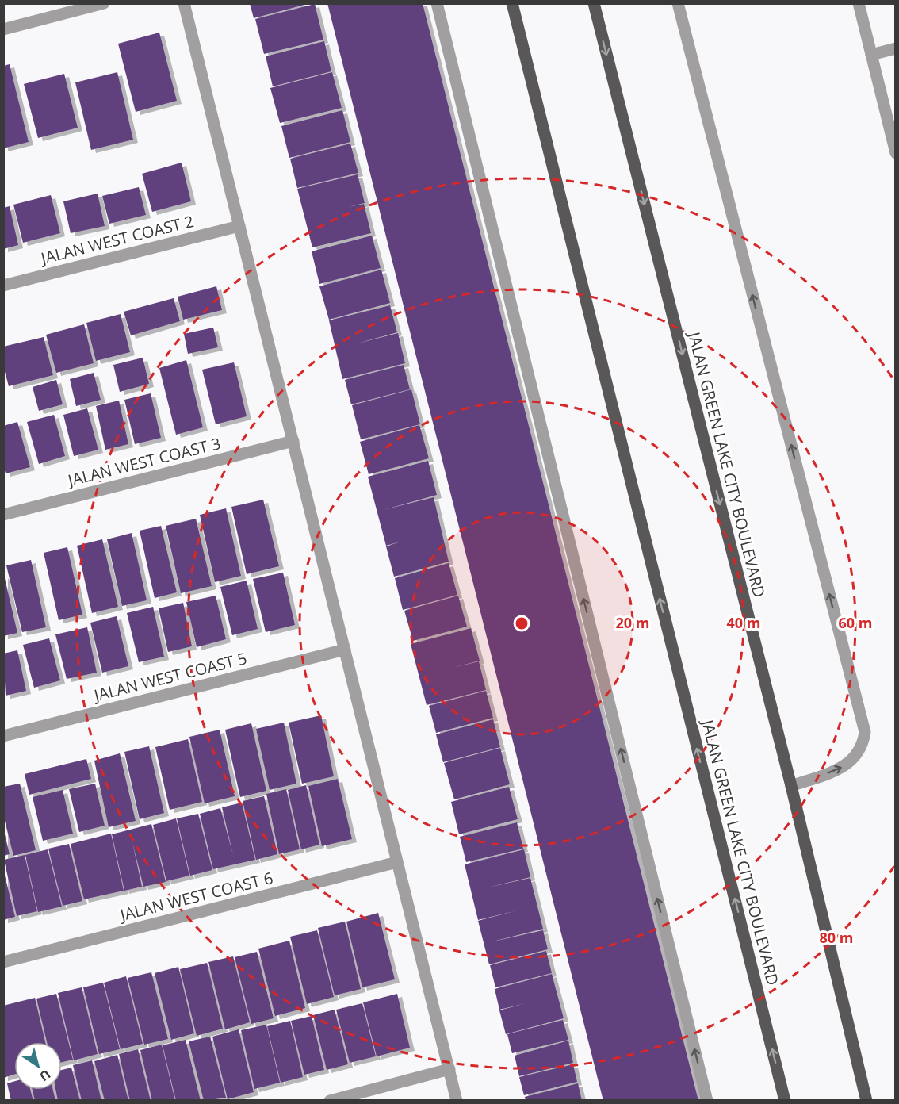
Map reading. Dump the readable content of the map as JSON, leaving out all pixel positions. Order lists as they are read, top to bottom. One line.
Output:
{"streets":{"main road":["JALAN GREEN LAKE CITY BOULEVARD"],"street":["JALAN WEST COAST 2","JALAN WEST COAST 3","JALAN WEST COAST 5","JALAN WEST COAST 6"]},"north":"bottom right","rings":["20 m","40 m","60 m","80 m"]}
